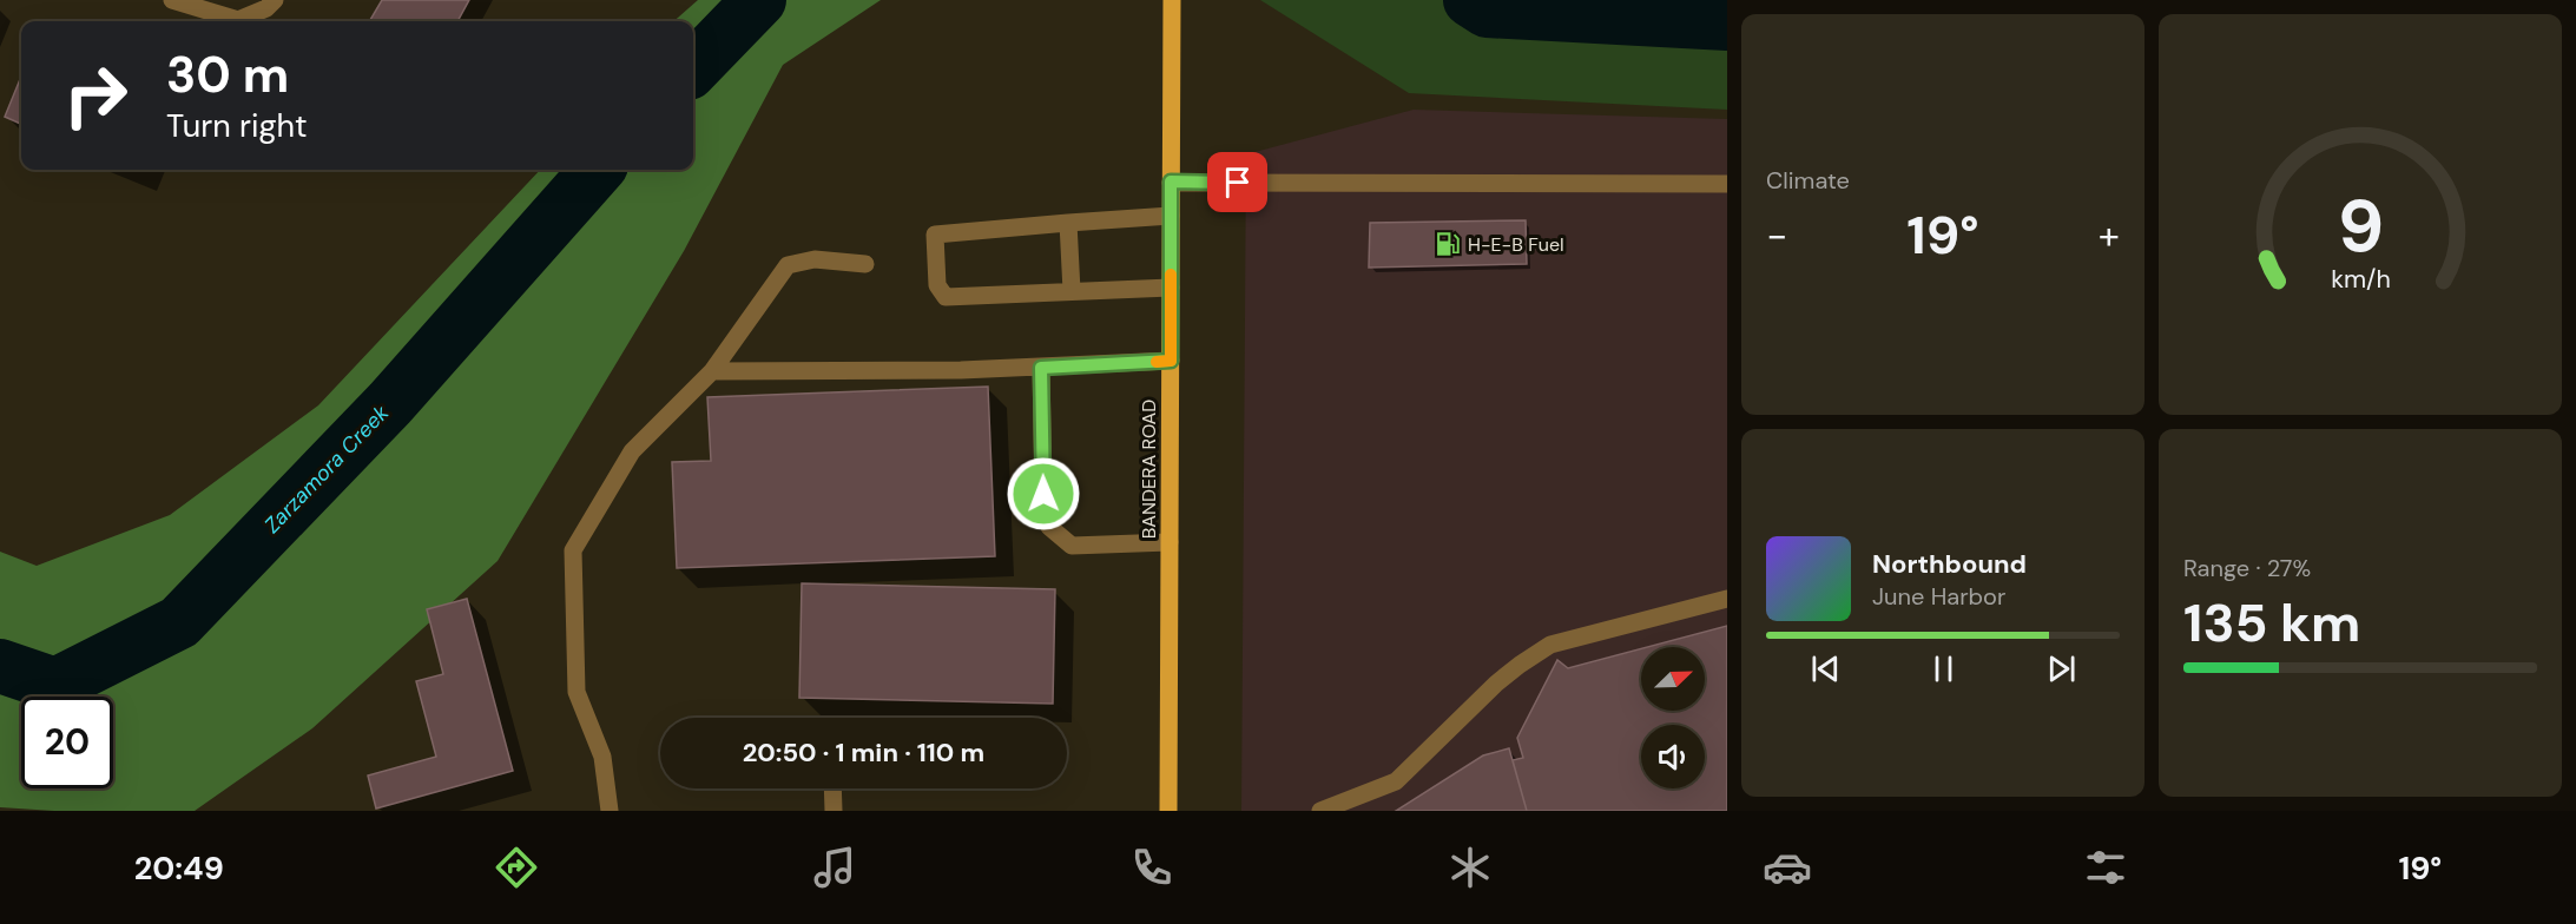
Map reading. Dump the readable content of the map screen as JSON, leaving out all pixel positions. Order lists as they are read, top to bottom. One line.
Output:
{"streets":{"main road":["BANDERA ROAD"]},"water":["Zarzamora Creek"],"places":{"fuel station":["H-E-B Fuel"]},"north":"top right","page":{"tile":["Climate",["Range · 27%","135 km"]],"turn":["30 m","Turn right"],"heat":["−","19°","+"],"song":["Northbound","June Harbor"],"limit":"20","trip":"20:50 · 1 min · 110 m","tabs":["20:49","19°"],"gauge":["9","km/h"]}}
